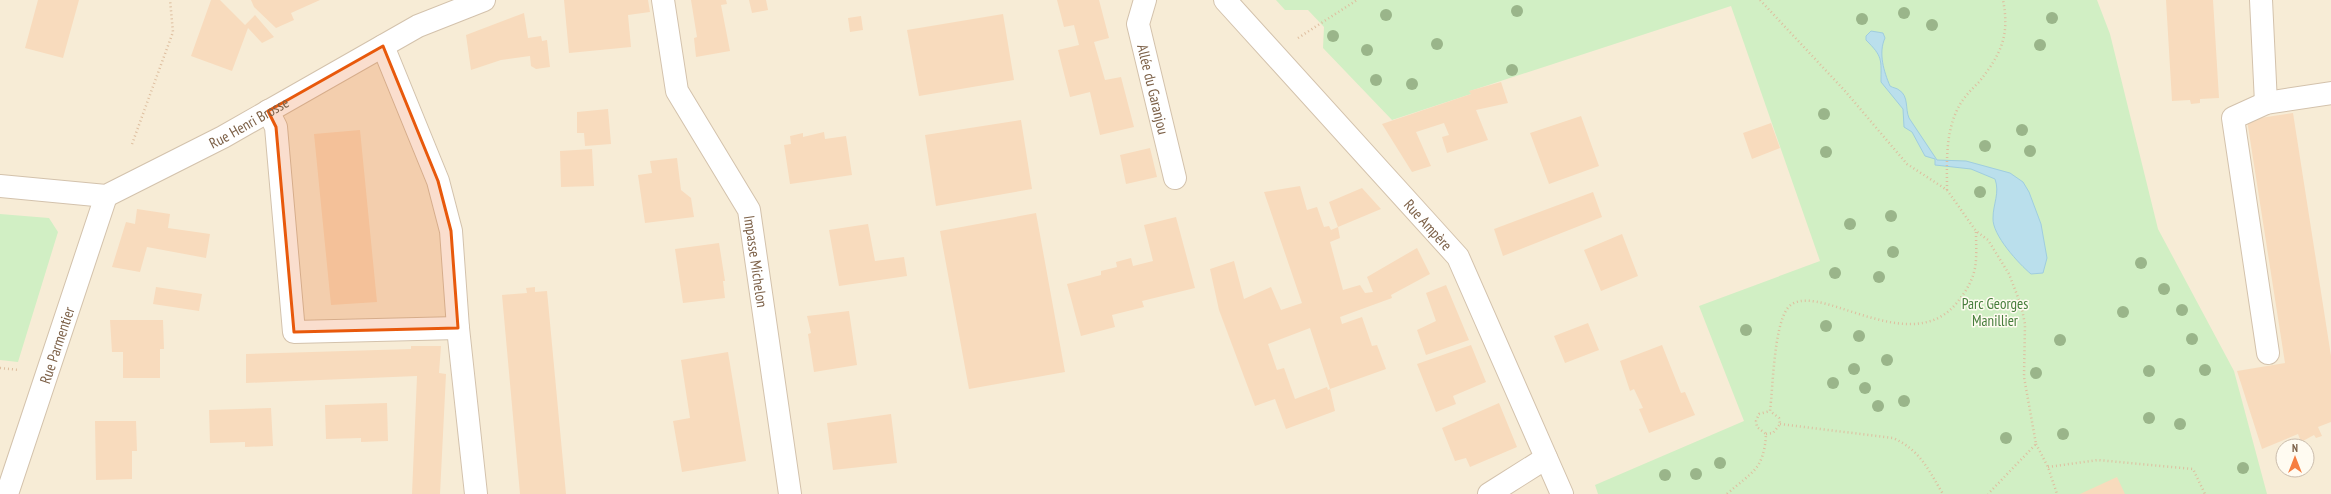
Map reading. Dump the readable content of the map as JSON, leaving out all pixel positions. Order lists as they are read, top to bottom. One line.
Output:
{"streets":{"street":["Allée du Garanjou","Rue Henri Brosse","Rue Ampère","Impasse Michelon","Rue Parmentier"]},"crossings":[["Rue Henri Brosse","Rue Parmentier"]],"parks":["Parc Georges Manillier"],"north":"top"}
